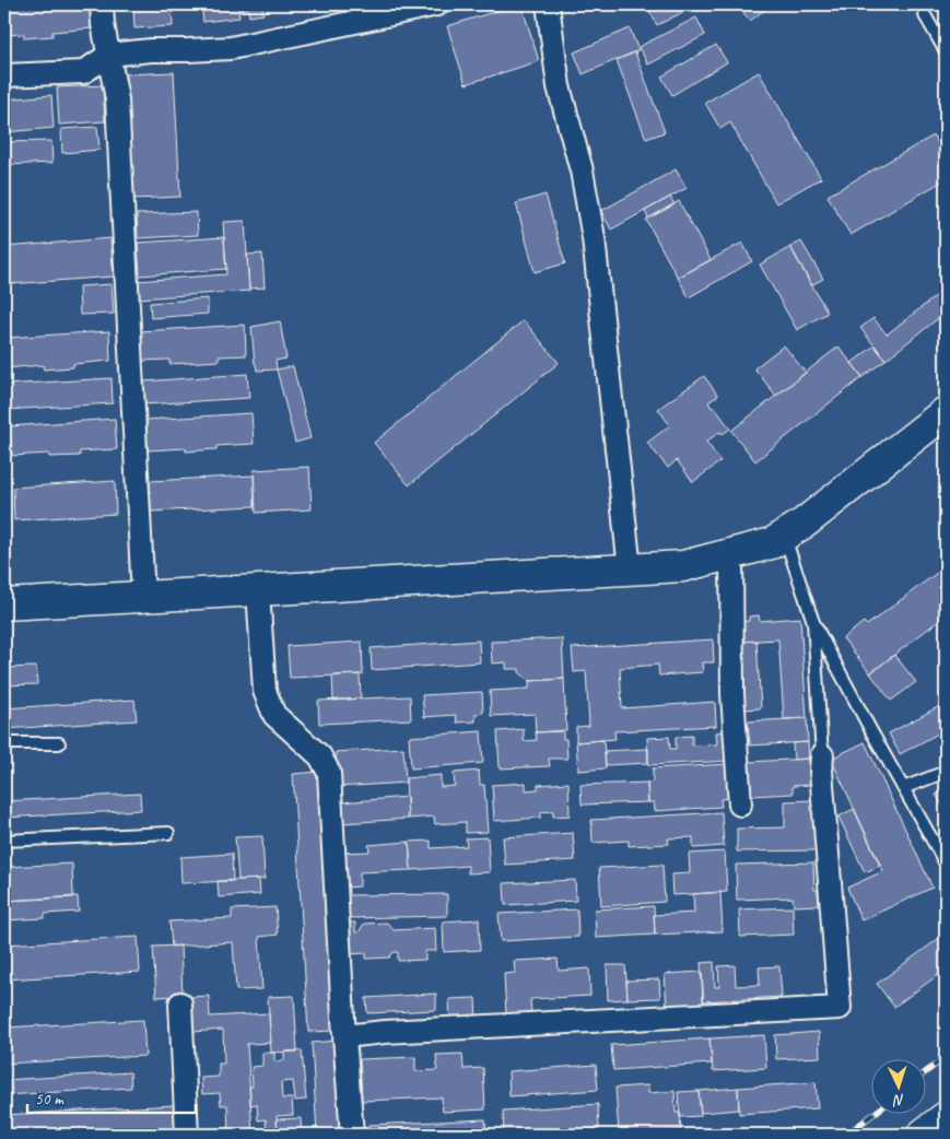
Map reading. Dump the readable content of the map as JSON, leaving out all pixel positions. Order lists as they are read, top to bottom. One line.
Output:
{"scale_bar":"50 m","north":"bottom"}
